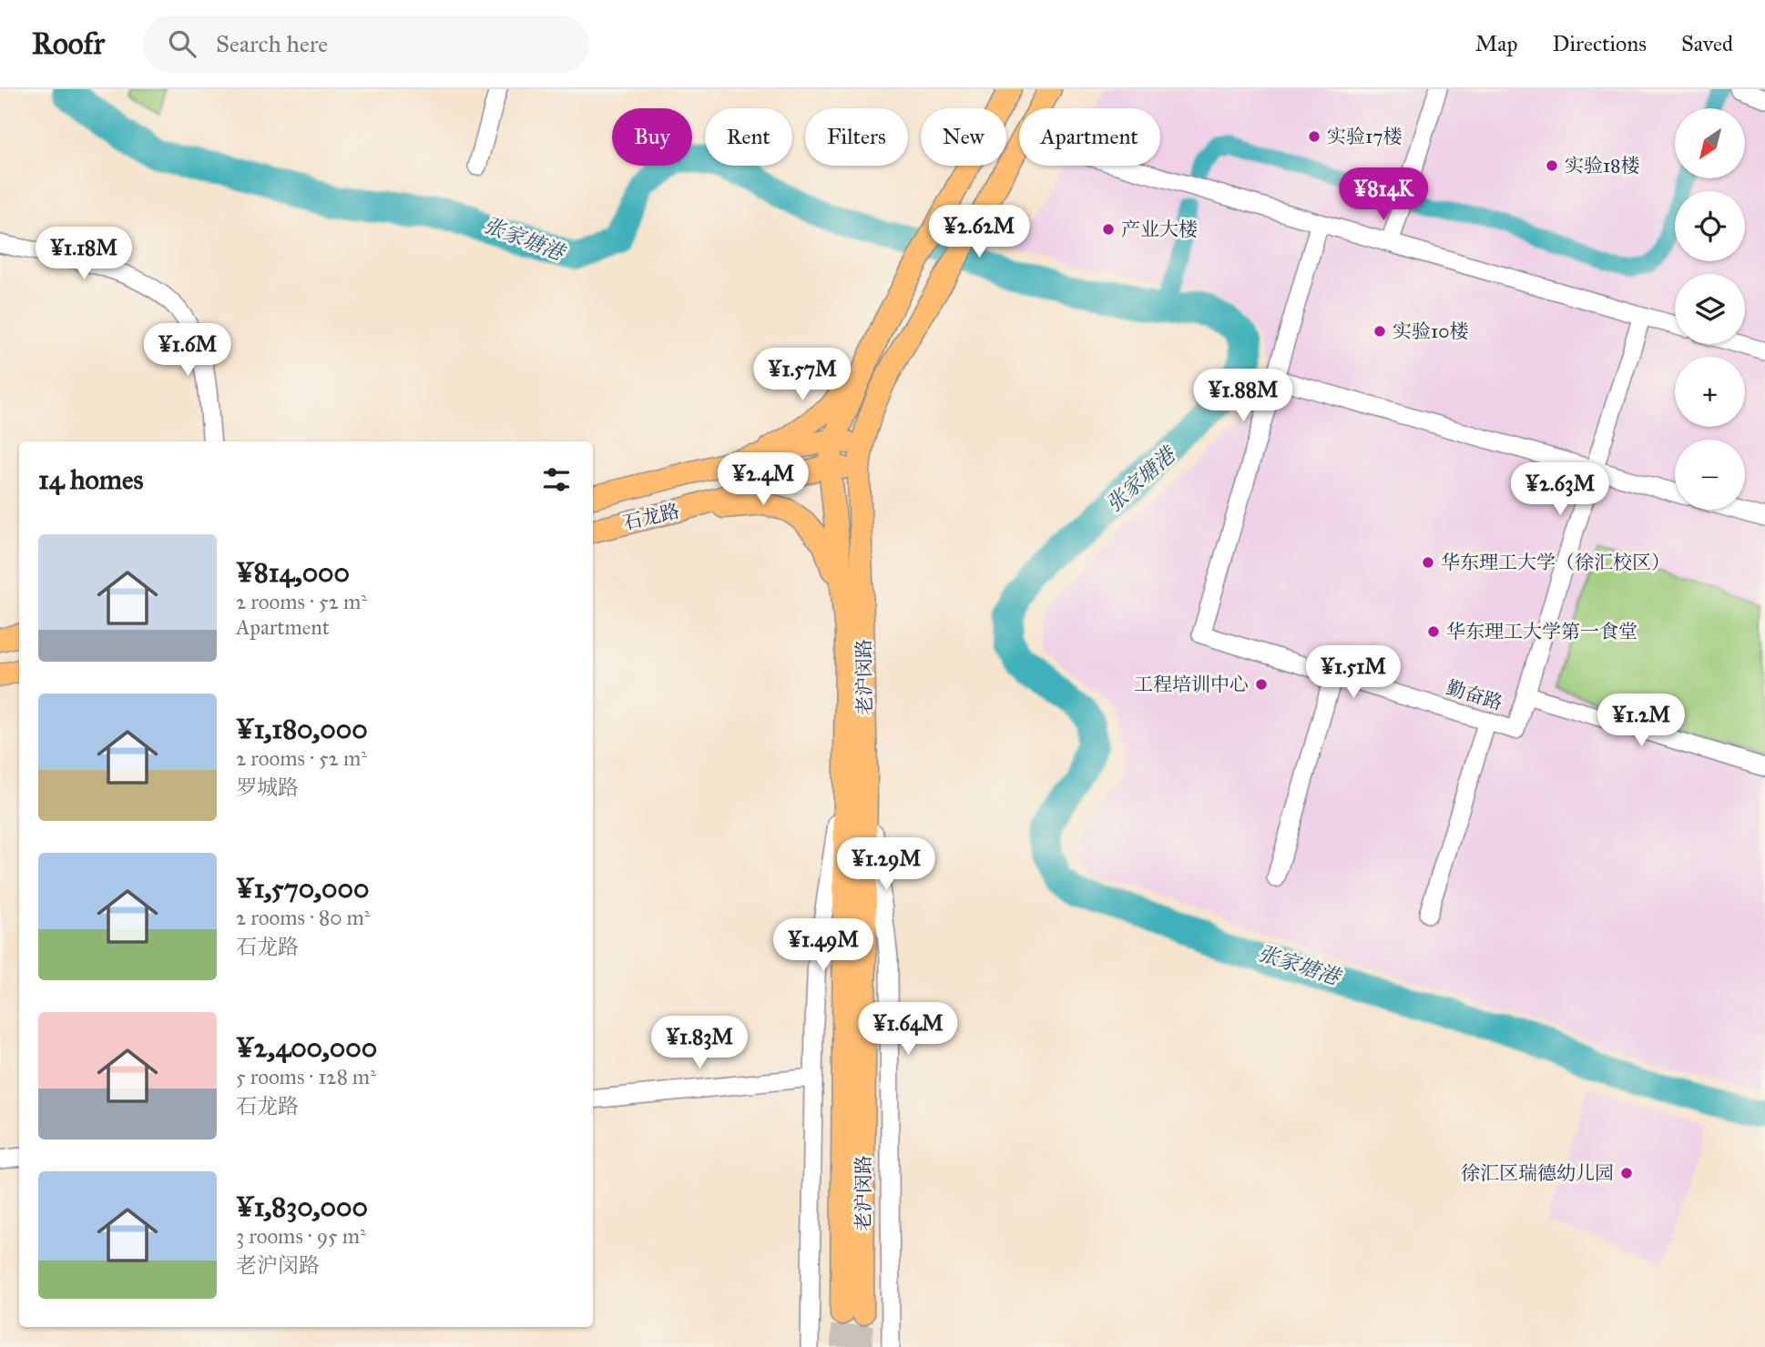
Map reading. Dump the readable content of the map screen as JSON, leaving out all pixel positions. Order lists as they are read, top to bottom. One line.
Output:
{"streets":{"main road":["石龙路","老沪闵路"],"street":["勤奋路"]},"crossings":[["石龙路","老沪闵路"]],"water":["张家塘港"],"places":["实验17楼","实验18楼","产业大楼","实验10楼","华东理工大学（徐汇校区）","华东理工大学第一食堂","工程培训中心","徐汇区瑞德幼儿园"],"north":"bottom left","page":{"header":"Roofr","search":"Search here","nav":["Map","Directions","Saved"],"map_buttons":["+","−"],"chip":["Buy","Rent","Filters","New","Apartment"],"price":["¥814K","¥2.62M","¥1.18M","¥1.6M","¥1.57M","¥1.88M","¥2.4M","¥2.63M","¥1.51M","¥1.2M","¥1.29M","¥1.49M","¥1.64M","¥1.83M"],"heading":"14 homes","list":[{"name":"¥814,000","note":"2 rooms · 52 m² · Apartment"},{"name":"¥1,180,000","note":"2 rooms · 52 m² · 罗城路"},{"name":"¥1,570,000","note":"2 rooms · 80 m² · 石龙路"},{"name":"¥2,400,000","note":"5 rooms · 128 m² · 石龙路"},{"name":"¥1,830,000","note":"3 rooms · 95 m² · 老沪闵路"}]}}
